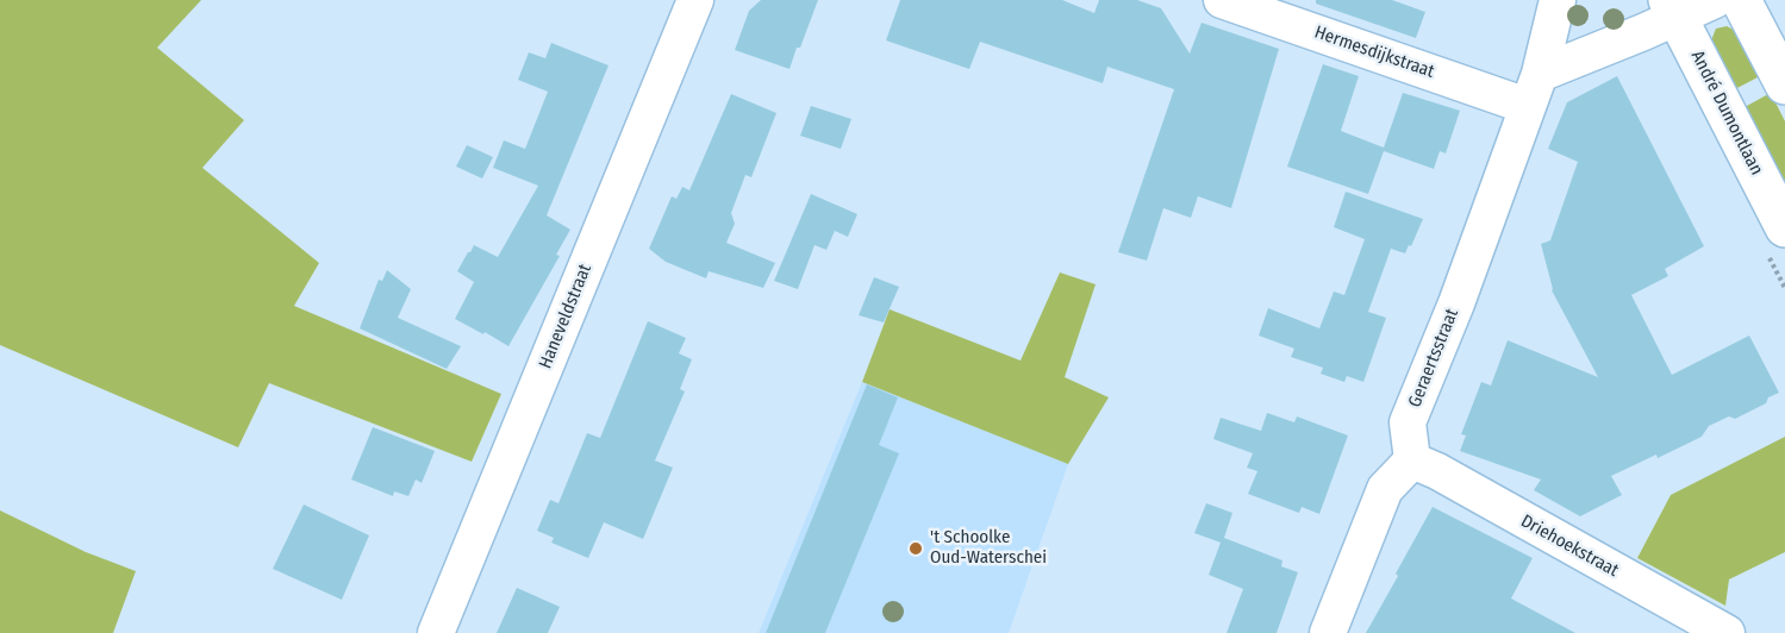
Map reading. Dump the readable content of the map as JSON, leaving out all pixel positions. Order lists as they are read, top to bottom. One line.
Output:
{"streets":{"main road":["André Dumontlaan"],"street":["Hermesdijkstraat","Haneveldstraat","Geraertsstraat","Driehoekstraat"]},"crossings":[["Hermesdijkstraat","Geraertsstraat"],["Geraertsstraat","Driehoekstraat"]],"places":["'t Schoolke Oud-Waterschei"]}
